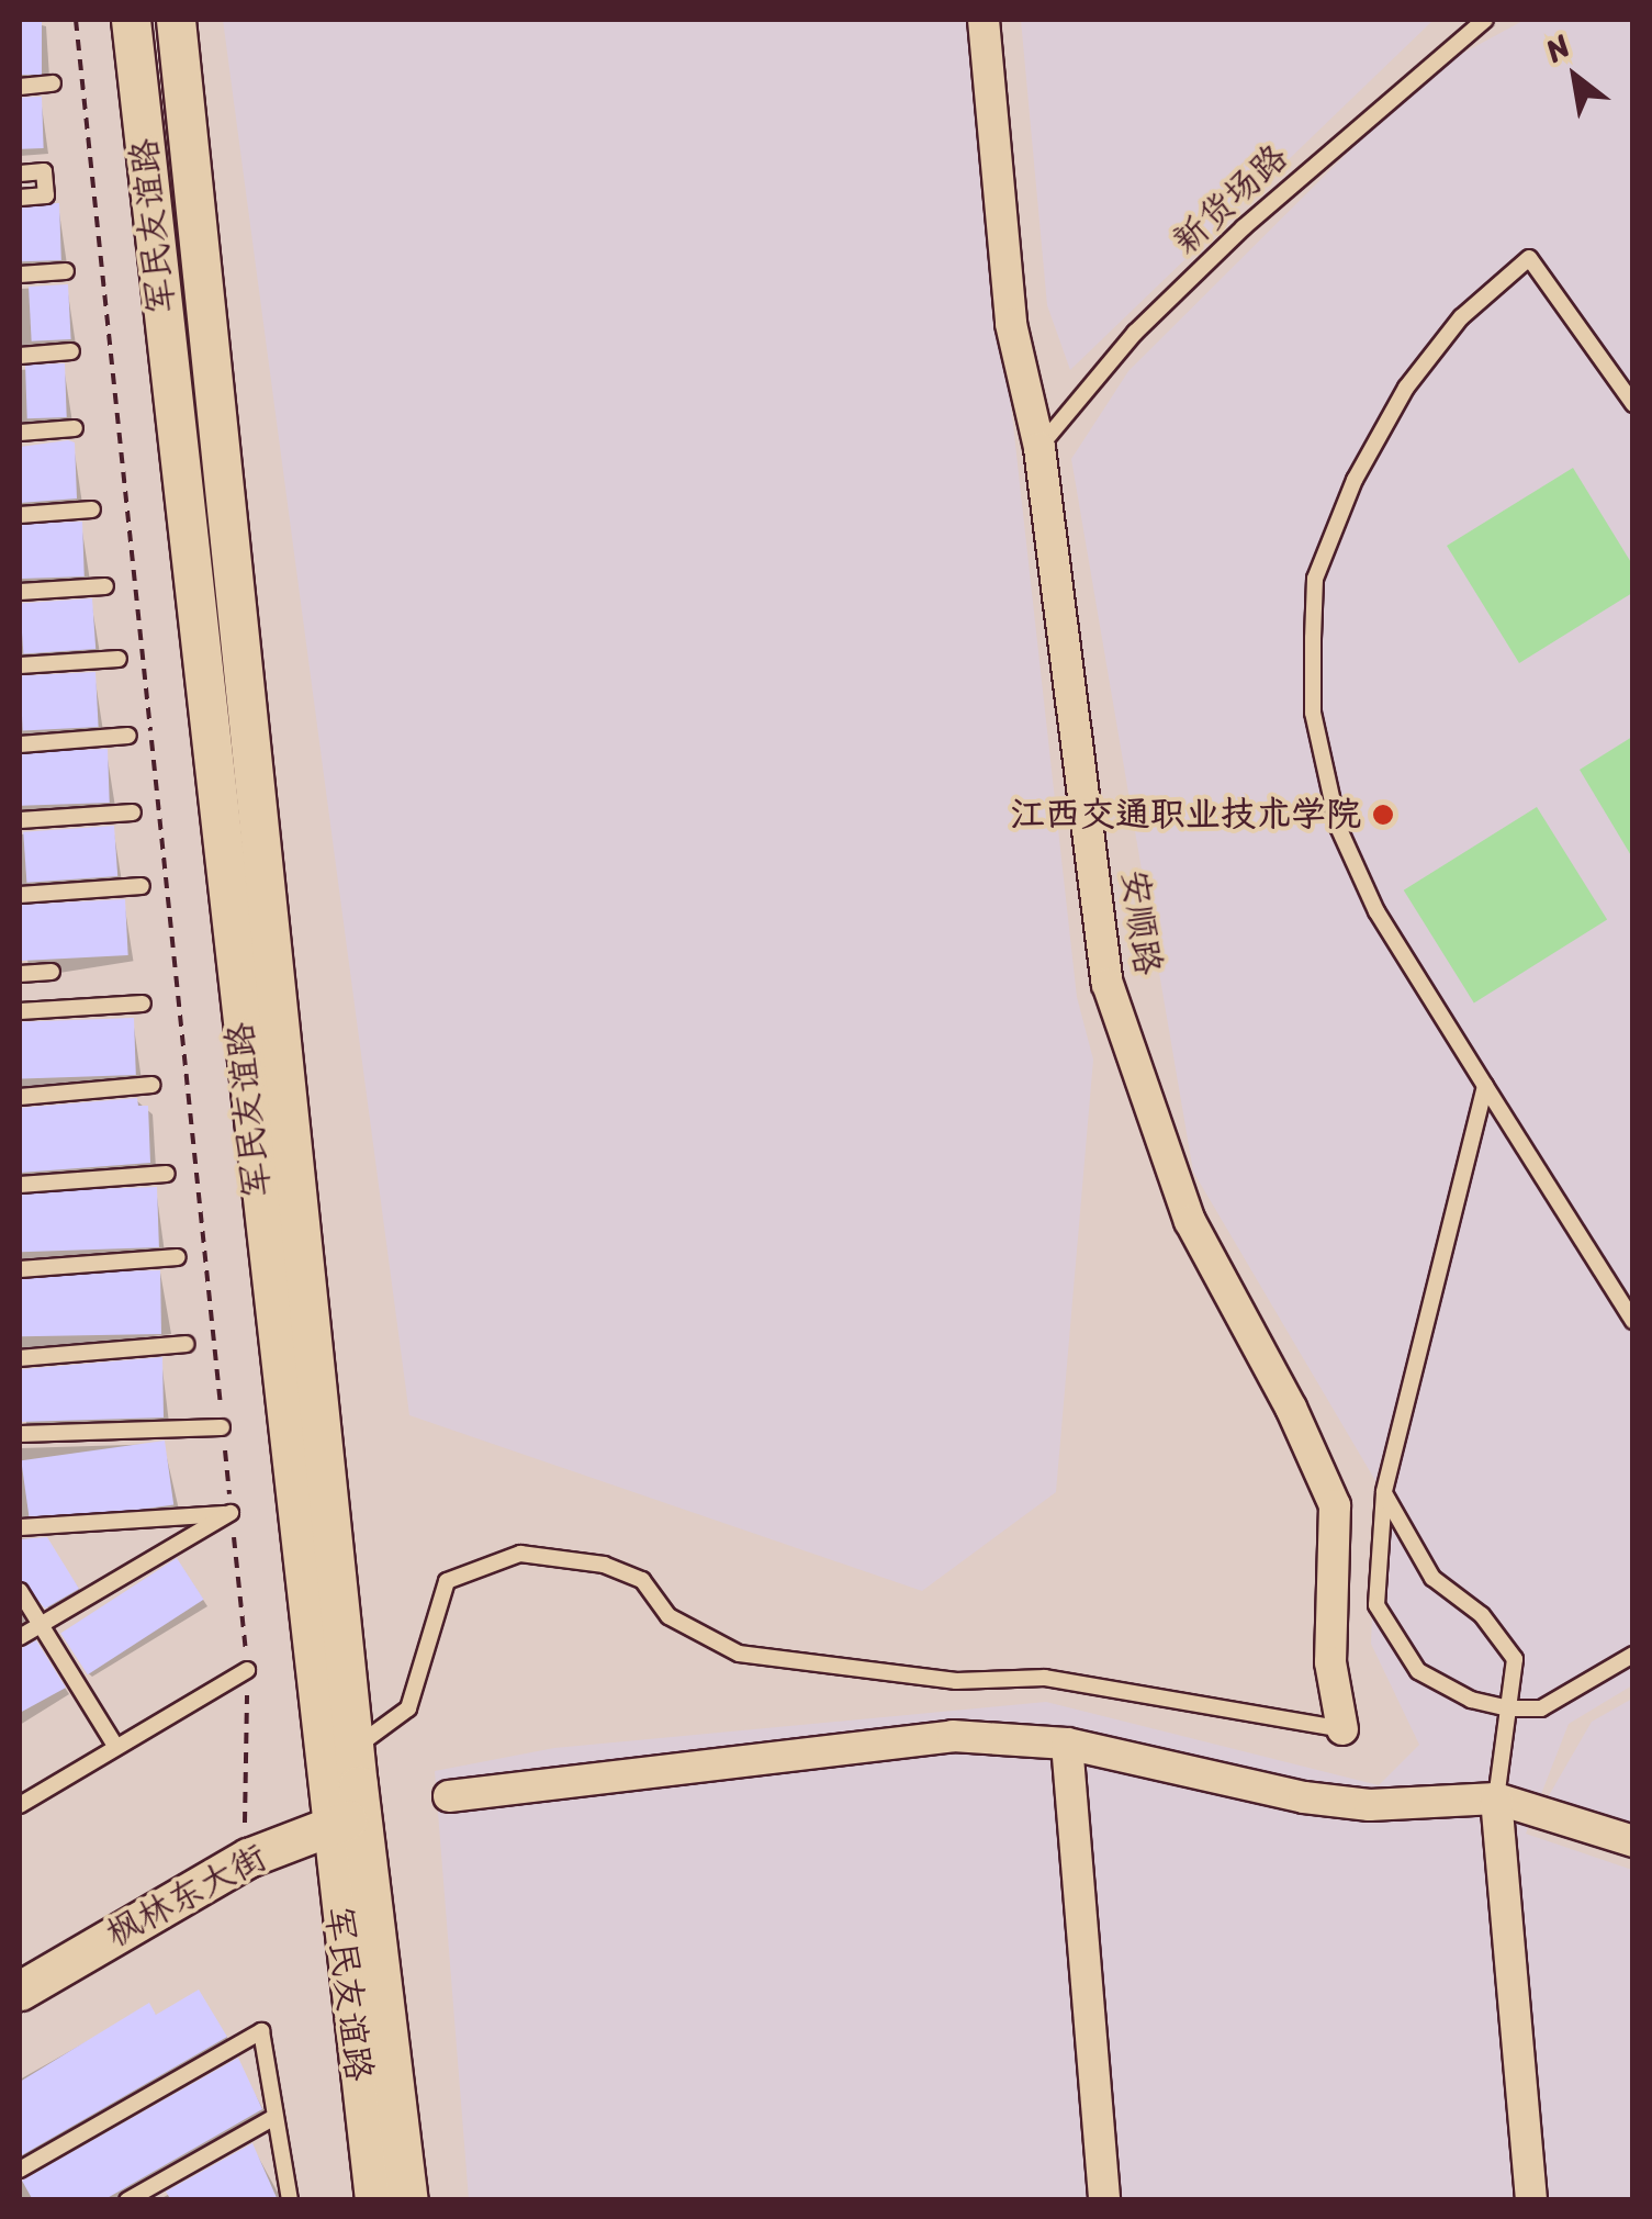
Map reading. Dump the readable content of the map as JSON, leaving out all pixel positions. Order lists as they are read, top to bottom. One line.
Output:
{"streets":{"street":["军民友谊路","安顺路","枫林东大街"],"lane":["新货场路"]},"crossings":[["新货场路","安顺路"],["军民友谊路","枫林东大街"]],"places":["江西交通职业技术学院"],"north":"top left"}
